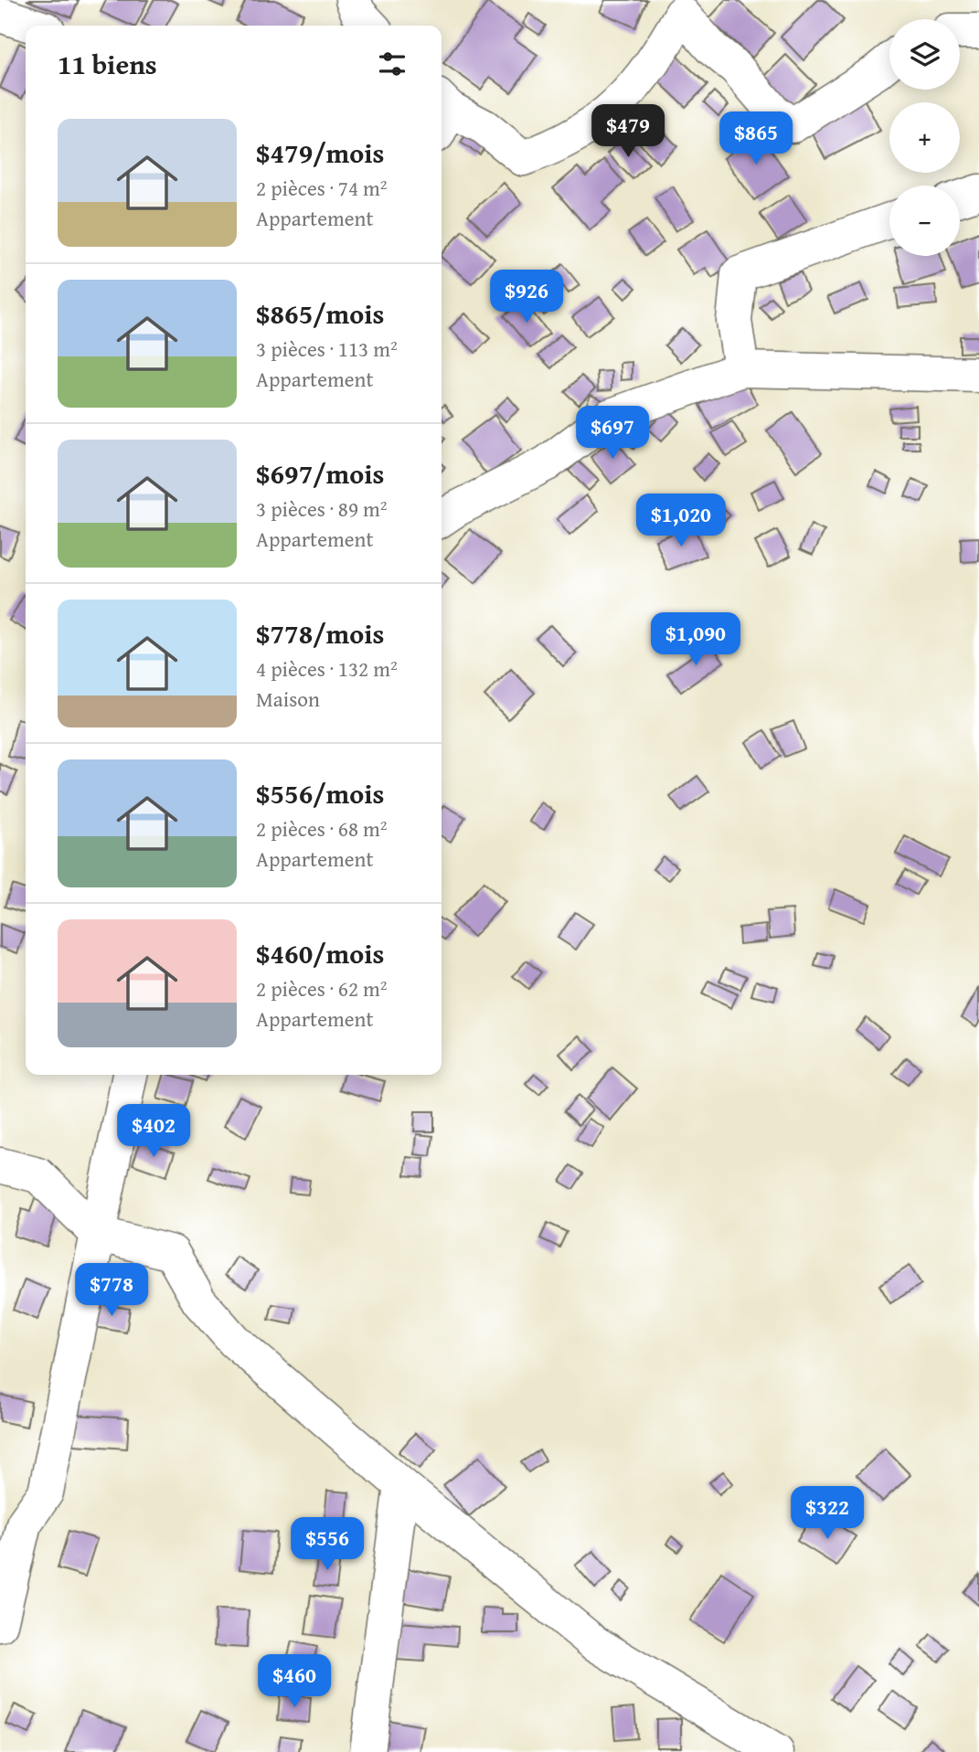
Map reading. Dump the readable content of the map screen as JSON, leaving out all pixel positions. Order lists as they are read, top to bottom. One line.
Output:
{"page":{"map_buttons":["+","−"],"heading":"11 biens","list":[{"name":"$479/mois","note":"2 pièces · 74 m² · Appartement"},{"name":"$865/mois","note":"3 pièces · 113 m² · Appartement"},{"name":"$697/mois","note":"3 pièces · 89 m² · Appartement"},{"name":"$778/mois","note":"4 pièces · 132 m² · Maison"},{"name":"$556/mois","note":"2 pièces · 68 m² · Appartement"},{"name":"$460/mois","note":"2 pièces · 62 m² · Appartement"}],"price":["$479","$865","$926","$697","$1,020","$1,090","$402","$778","$322","$556","$460"]}}
